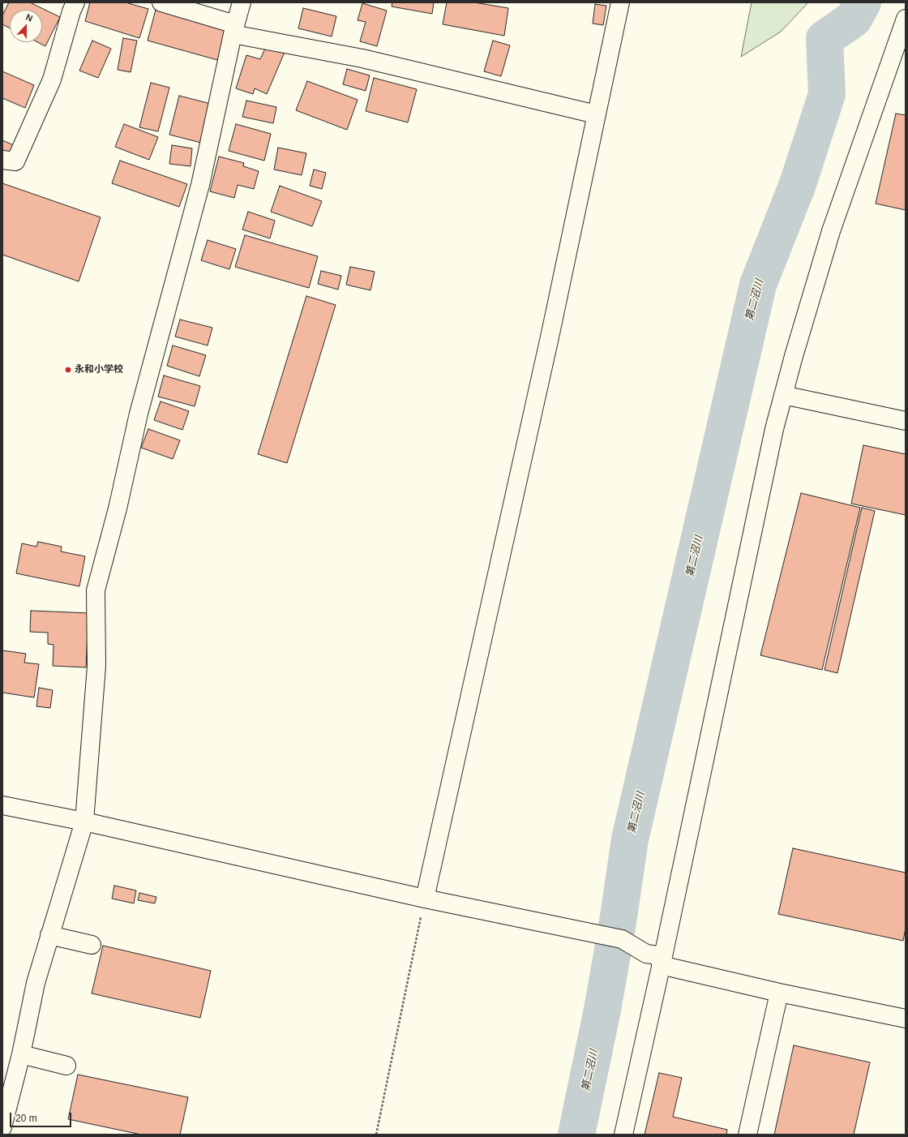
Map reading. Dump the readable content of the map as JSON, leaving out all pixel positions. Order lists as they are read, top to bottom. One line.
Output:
{"water":["第二沼川"],"places":["永和小学校"],"scale_bar":"20 m","north":"top"}
